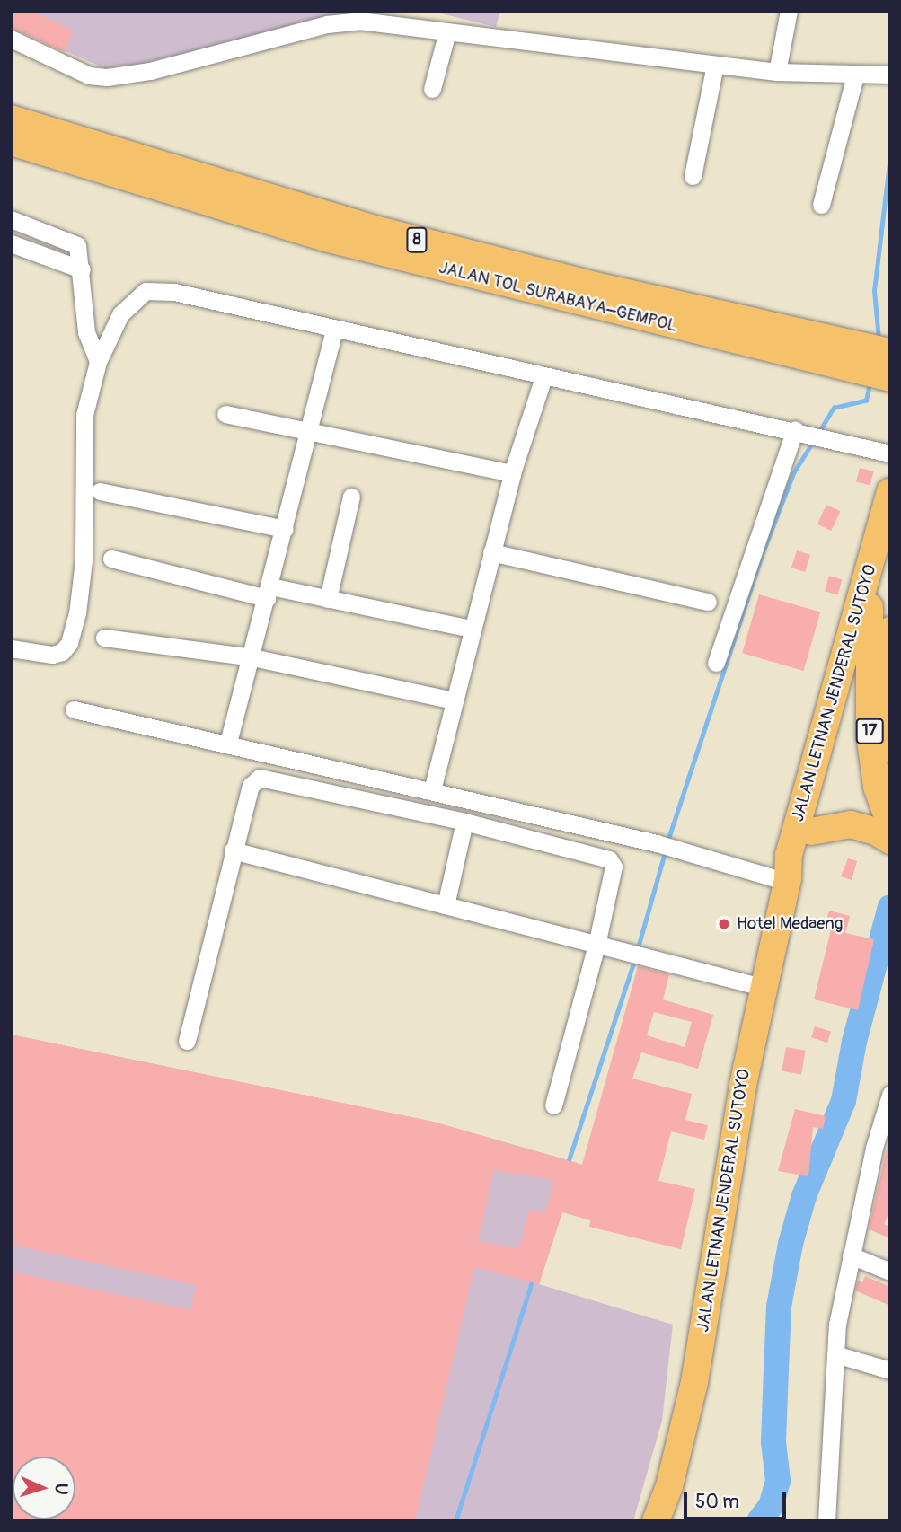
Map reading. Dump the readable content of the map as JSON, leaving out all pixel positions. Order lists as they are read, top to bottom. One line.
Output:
{"streets":{"highway":["8","JALAN TOL SURABAYA–GEMPOL","JALAN LETNAN JENDERAL SUTOYO","17"]},"crossings":[["JALAN LETNAN JENDERAL SUTOYO","17"]],"places":["Hotel Medaeng"],"scale_bar":"50 m","north":"right"}
